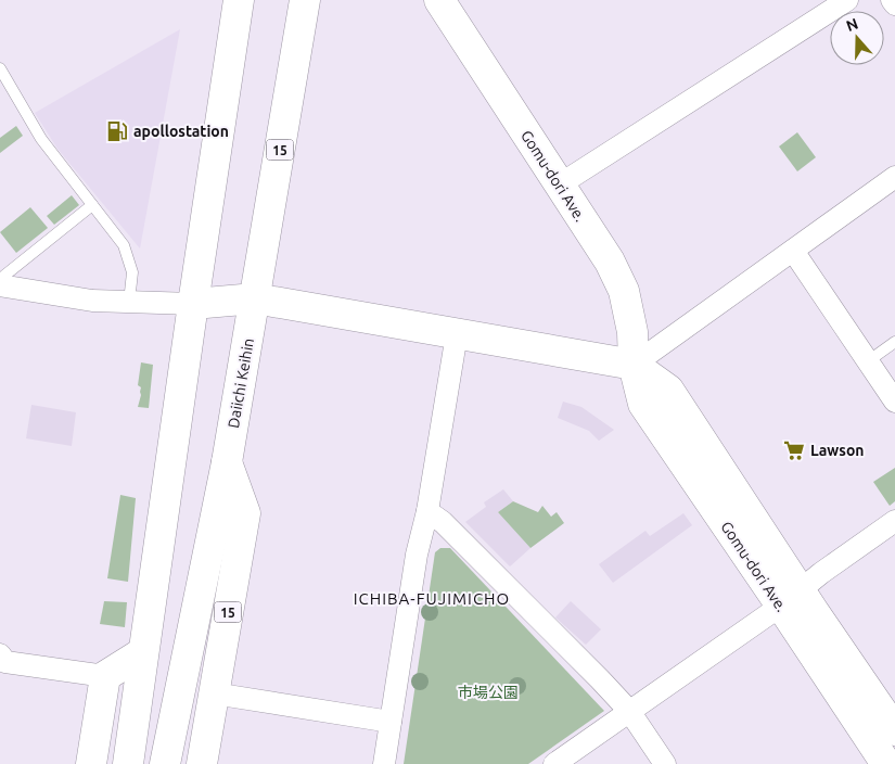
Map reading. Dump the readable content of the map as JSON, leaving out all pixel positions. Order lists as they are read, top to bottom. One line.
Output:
{"streets":{"main road":["15","Gomu-dori Ave.","Daiichi Keihin"]},"crossings":[["15","Daiichi Keihin"]],"districts":["ICHIBA-FUJIMICHO"],"parks":["市場公園"],"places":{"fuel station":["apollostation"],"supermarket":["Lawson"]},"north":"top"}
